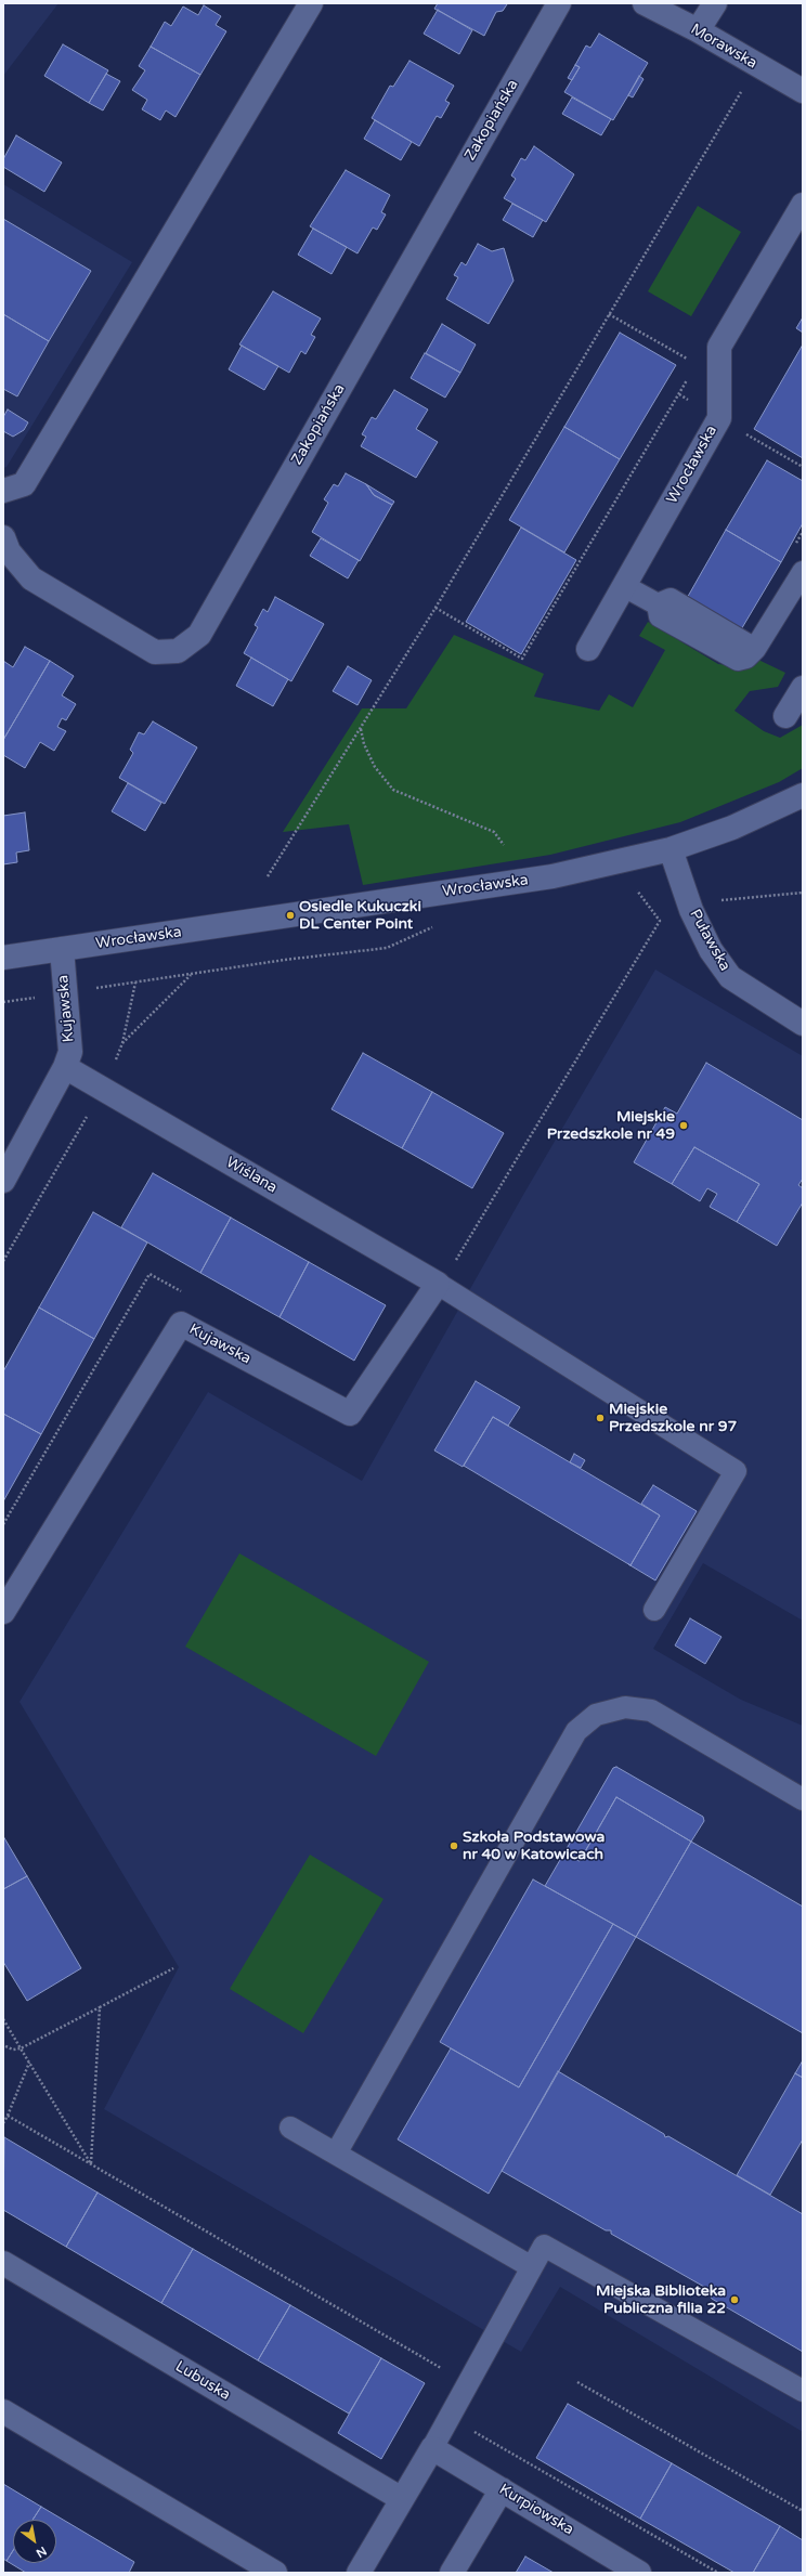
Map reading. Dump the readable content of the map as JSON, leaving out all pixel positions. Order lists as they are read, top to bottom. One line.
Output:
{"streets":{"street":["Morawska","Zakopiańska","Wrocławska","Puławska","Kujawska","Wiślana","Lubuska","Kurpiowska"]},"crossings":[["Wrocławska","Puławska"],["Wrocławska","Kujawska"],["Kujawska","Wiślana"]],"places":["Osiedle Kukuczki DL Center Point","Miejskie Przedszkole nr 49","Miejskie Przedszkole nr 97","Szkoła Podstawowa nr 40 w Katowicach","Miejska Biblioteka Publiczna filia 22"],"north":"bottom right"}
